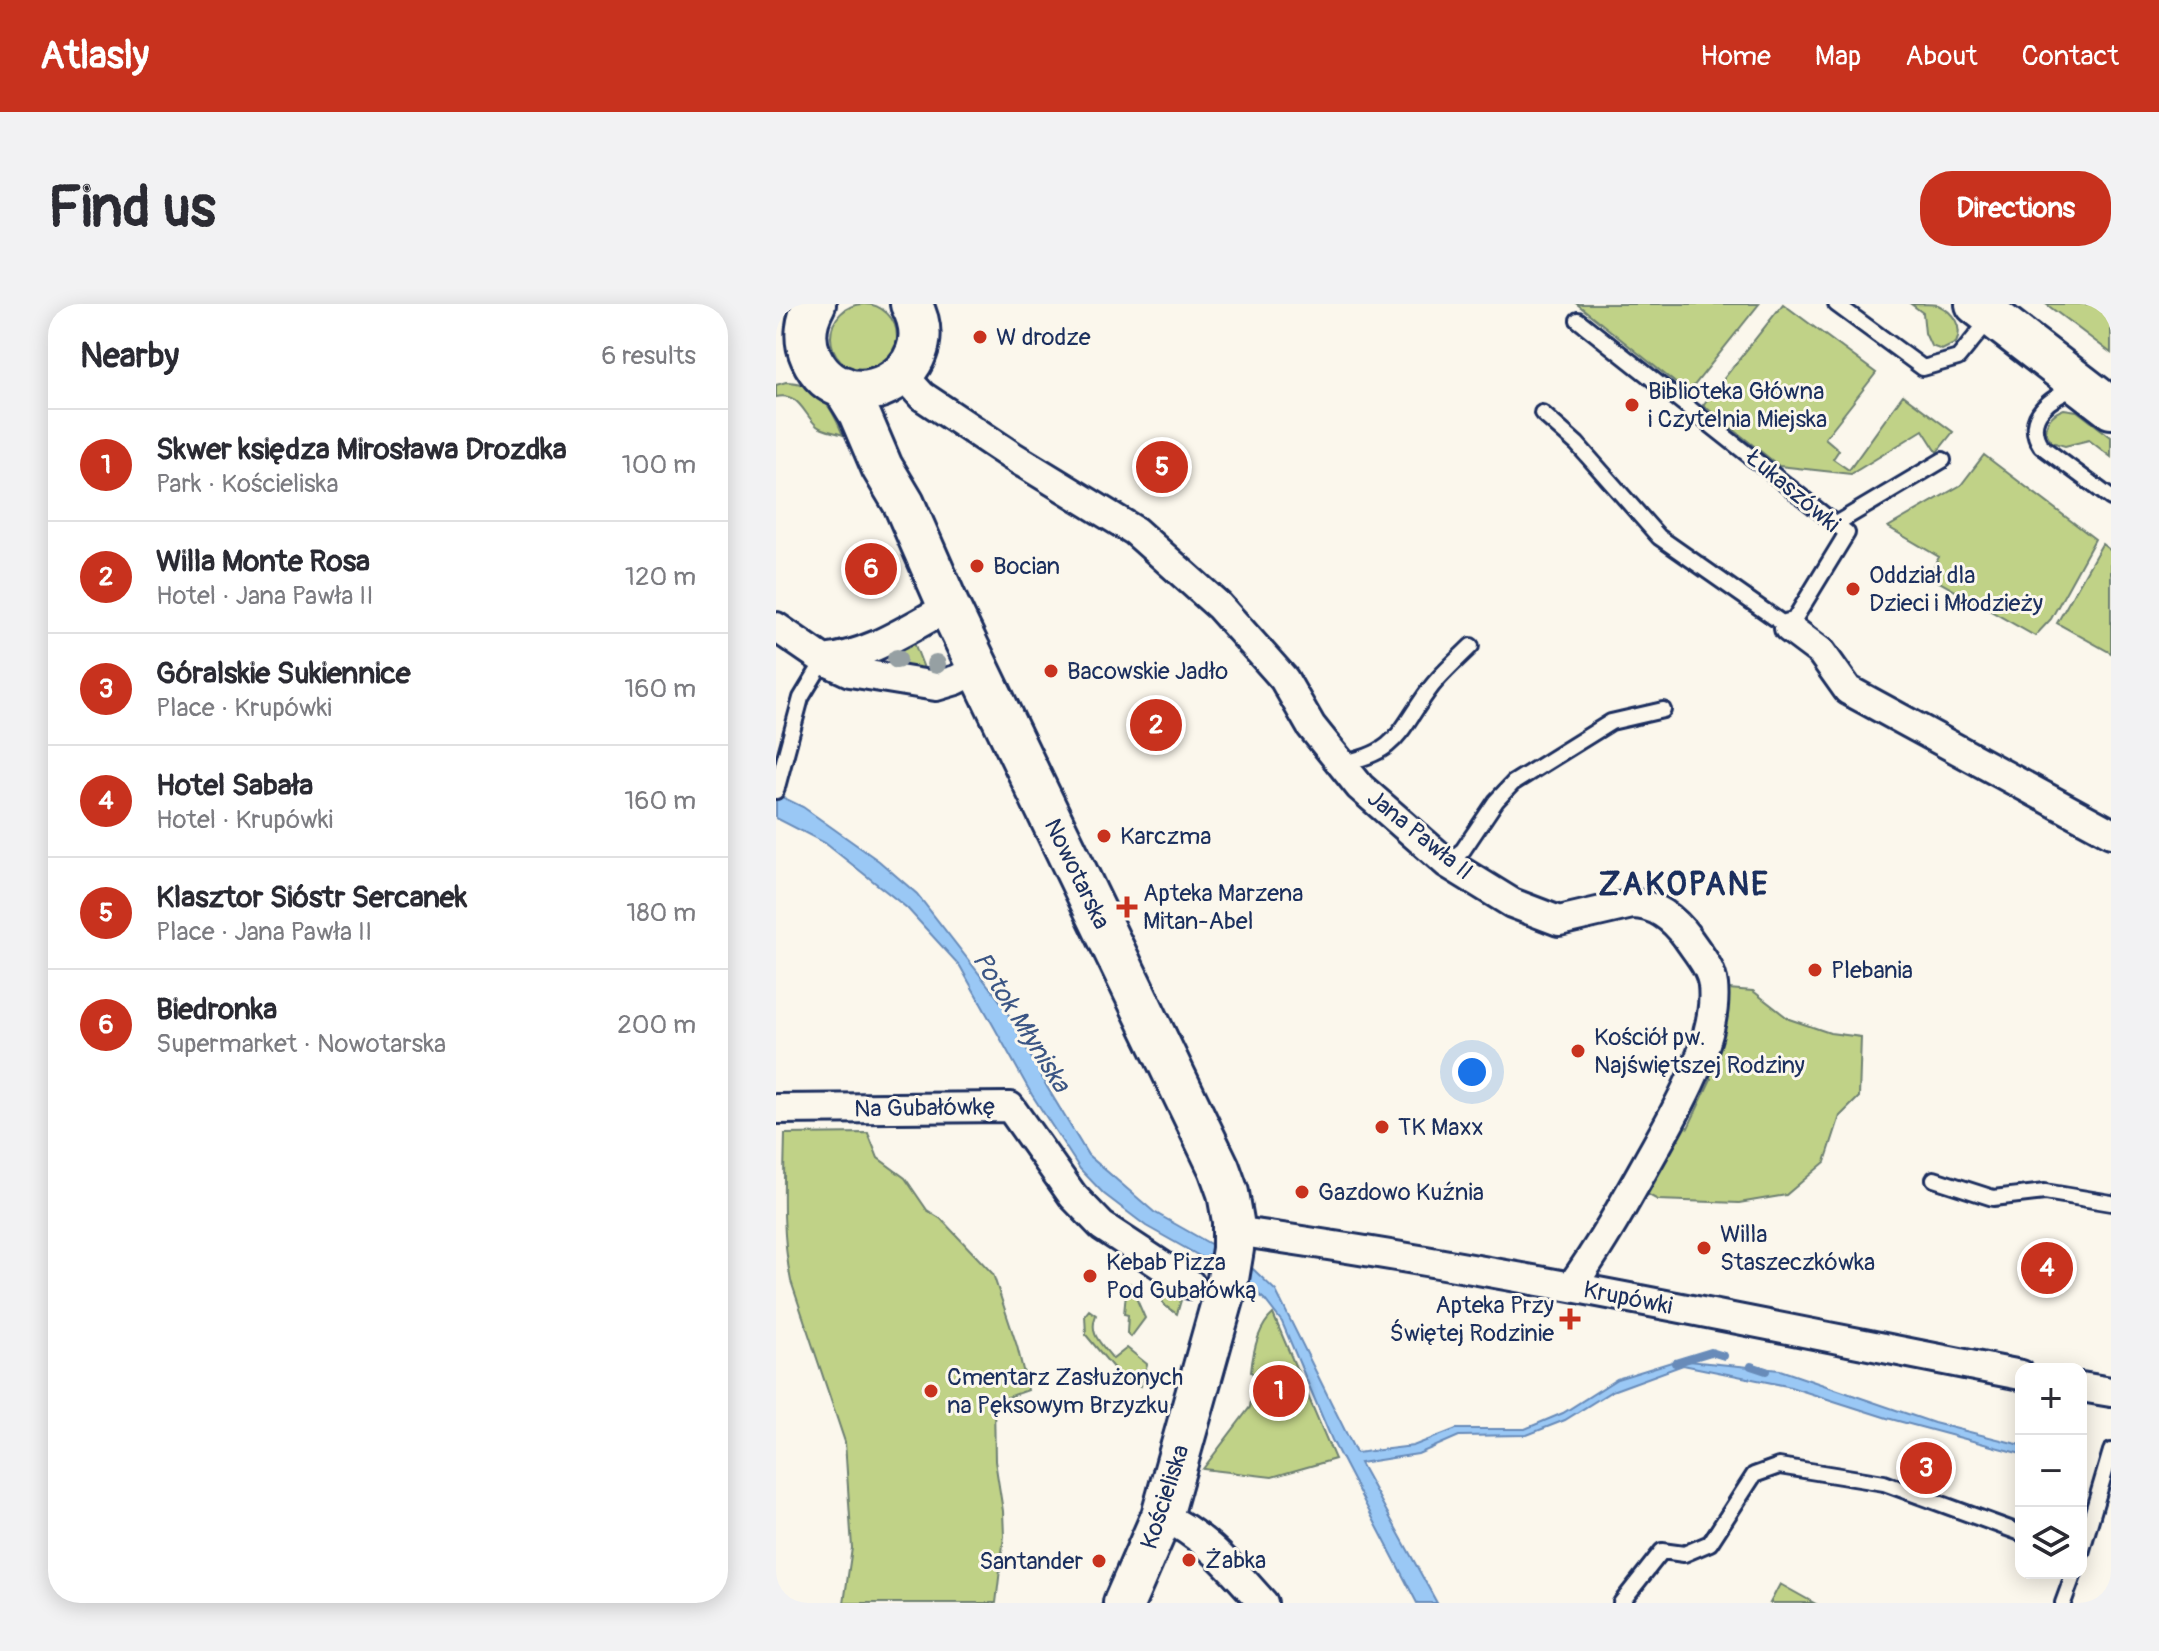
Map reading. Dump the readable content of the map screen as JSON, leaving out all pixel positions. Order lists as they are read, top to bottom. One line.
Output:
{"streets":{"main road":["Nowotarska","Kościeliska"],"street":["Jana Pawła II","Na Gubałówkę","Krupówki"],"lane":["Łukaszówki"]},"crossings":[["Jana Pawła II","Nowotarska"],["Jana Pawła II","Krupówki"],["Nowotarska","Na Gubałówkę"],["Nowotarska","Krupówki"],["Nowotarska","Kościeliska"],["Na Gubałówkę","Krupówki"],["Na Gubałówkę","Kościeliska"],["Krupówki","Kościeliska"]],"districts":["ZAKOPANE"],"water":["Potok Młyniska"],"places":{"other":["W drodze","Biblioteka Główna i Czytelnia Miejska","Bocian","Oddział dla Dzieci i Młodzieży","Bacowskie Jadło","Karczma","Plebania","Kościół pw. Najświętszej Rodziny","TK Maxx","Gazdowo Kuźnia","Willa Staszeczkówka","Kebab Pizza Pod Gubałówką","Cmentarz Zasłużonych na Pęksowym Brzyzku","Żabka","Santander"],"health":["Apteka Marzena Mitan-Abel","Apteka Przy Świętej Rodzinie"]},"page":{"header":"Atlasly","nav":["Home","Map","About","Contact"],"buttons":"Directions","title":"Find us","heading":["Nearby","6 results"],"list":[{"mark":"1","name":"Skwer księdza Mirosława Drozdka","note":"Park · Kościeliska","value":"100 m"},{"mark":"2","name":"Willa Monte Rosa","note":"Hotel · Jana Pawła II","value":"120 m"},{"mark":"3","name":"Góralskie Sukiennice","note":"Place · Krupówki","value":"160 m"},{"mark":"4","name":"Hotel Sabała","note":"Hotel · Krupówki","value":"160 m"},{"mark":"5","name":"Klasztor Sióstr Sercanek","note":"Place · Jana Pawła II","value":"180 m"},{"mark":"6","name":"Biedronka","note":"Supermarket · Nowotarska","value":"200 m"}],"pins":["5","6","2","4","1","3"],"map_buttons":["+","−"]}}
